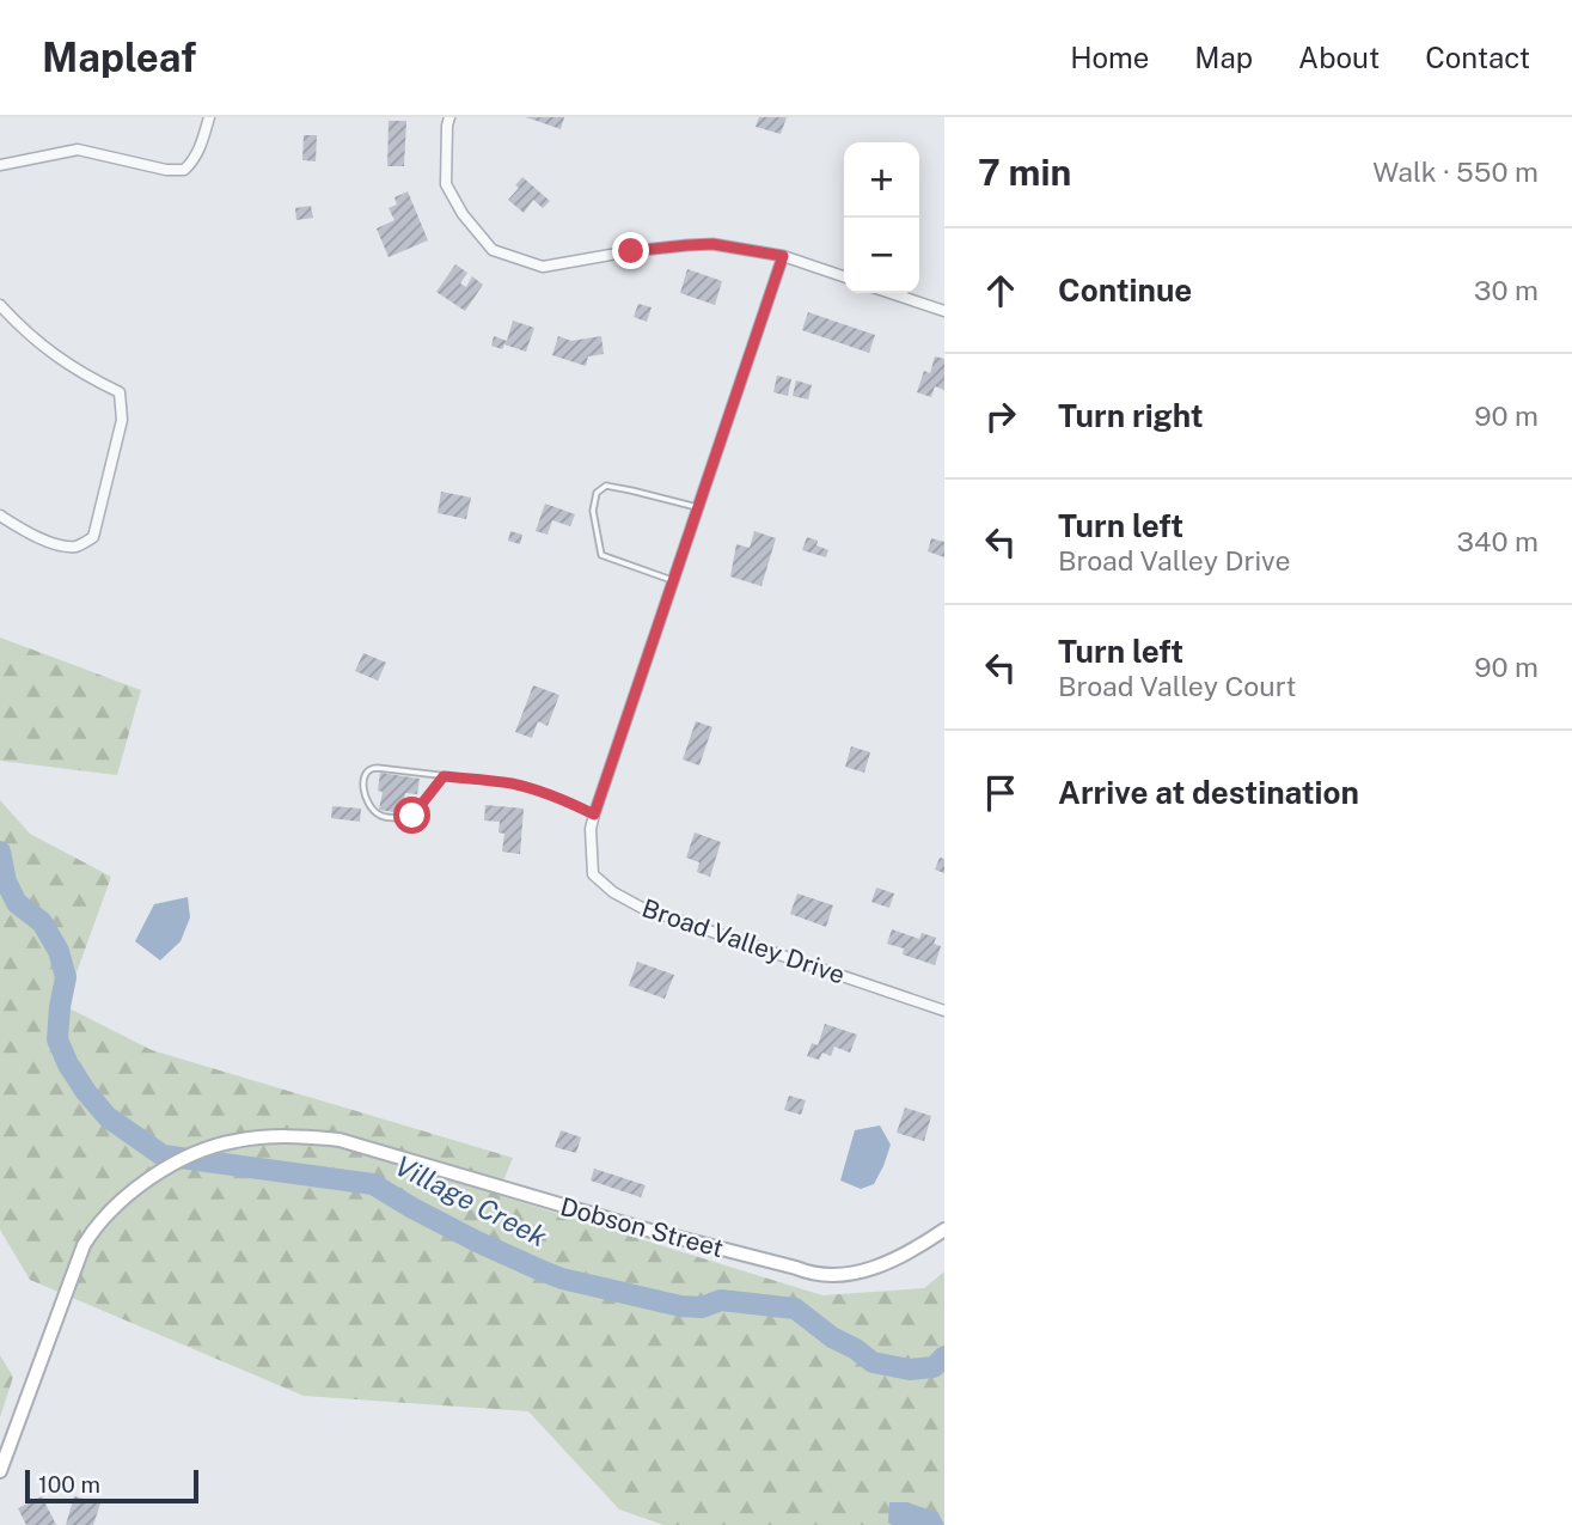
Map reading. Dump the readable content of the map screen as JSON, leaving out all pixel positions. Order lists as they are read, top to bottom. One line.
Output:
{"streets":{"street":["Broad Valley Drive","Dobson Street"]},"water":["Village Creek"],"scale_bar":"100 m","page":{"header":"Mapleaf","nav":["Home","Map","About","Contact"],"heading":["7 min","Walk · 550 m"],"map_buttons":["+","−"],"list":[["Continue","30 m"],["Turn right","90 m"],["Turn left","Broad Valley Drive","340 m"],["Turn left","Broad Valley Court","90 m"],"Arrive at destination"],"scale":"100 m"}}
